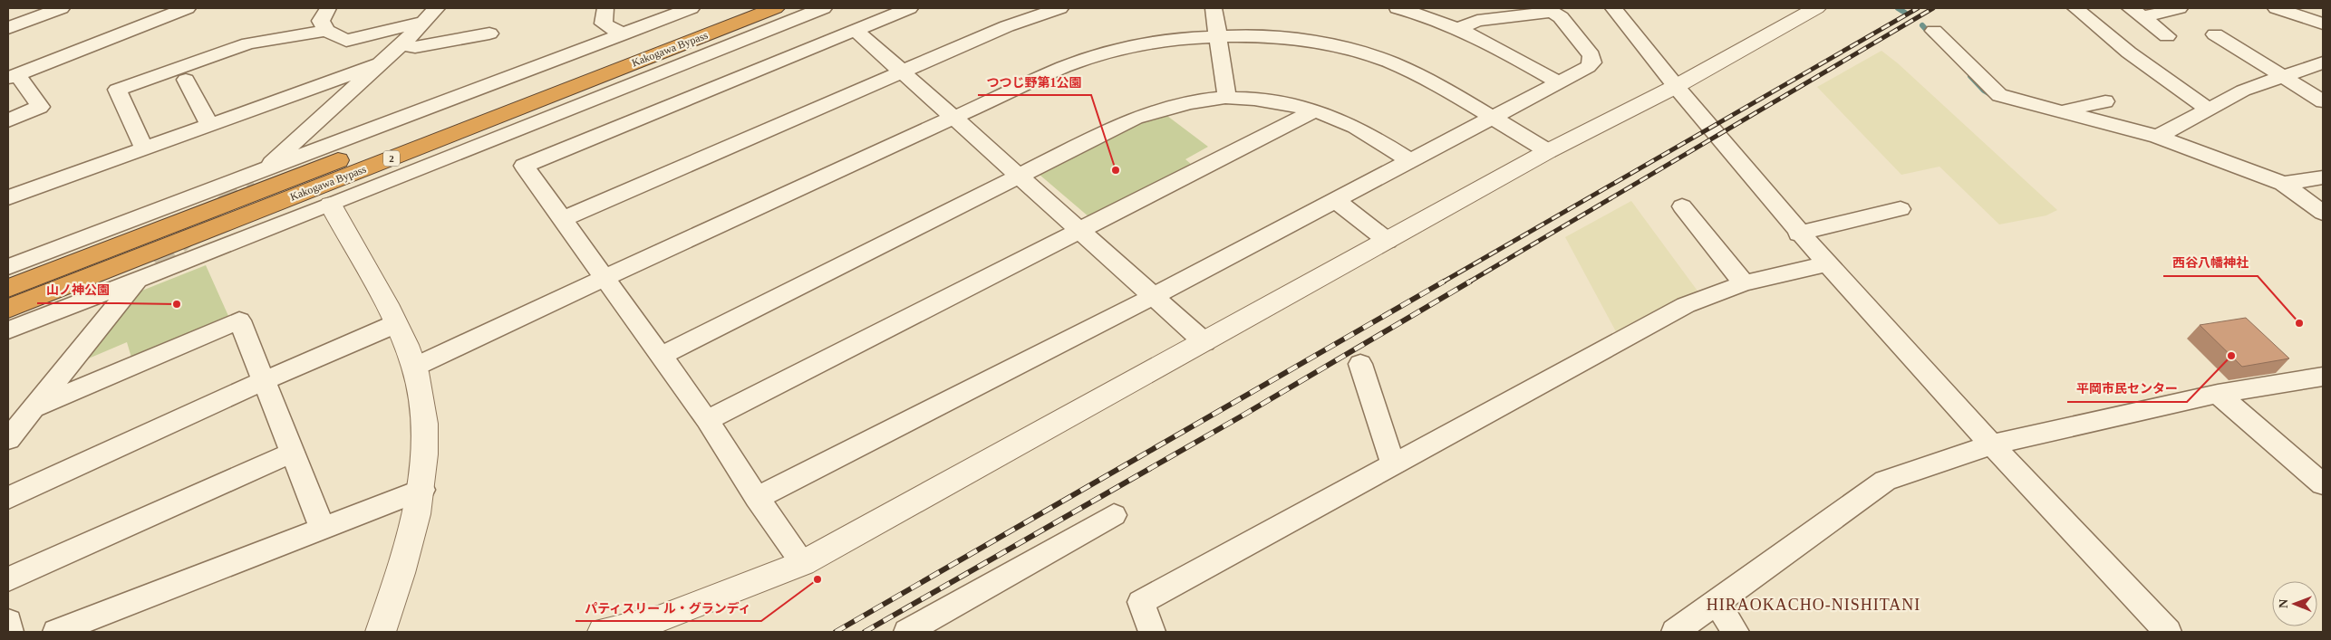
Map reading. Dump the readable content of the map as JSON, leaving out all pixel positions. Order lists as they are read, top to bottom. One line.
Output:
{"streets":{"highway":["Kakogawa Bypass","2"]},"districts":["HIRAOKACHO-NISHITANI"],"places":["つつじ野第1公園","山ノ神公園","西谷八幡神社","平岡市民センター","パティスリー ル・グランディ"],"north":"left"}
